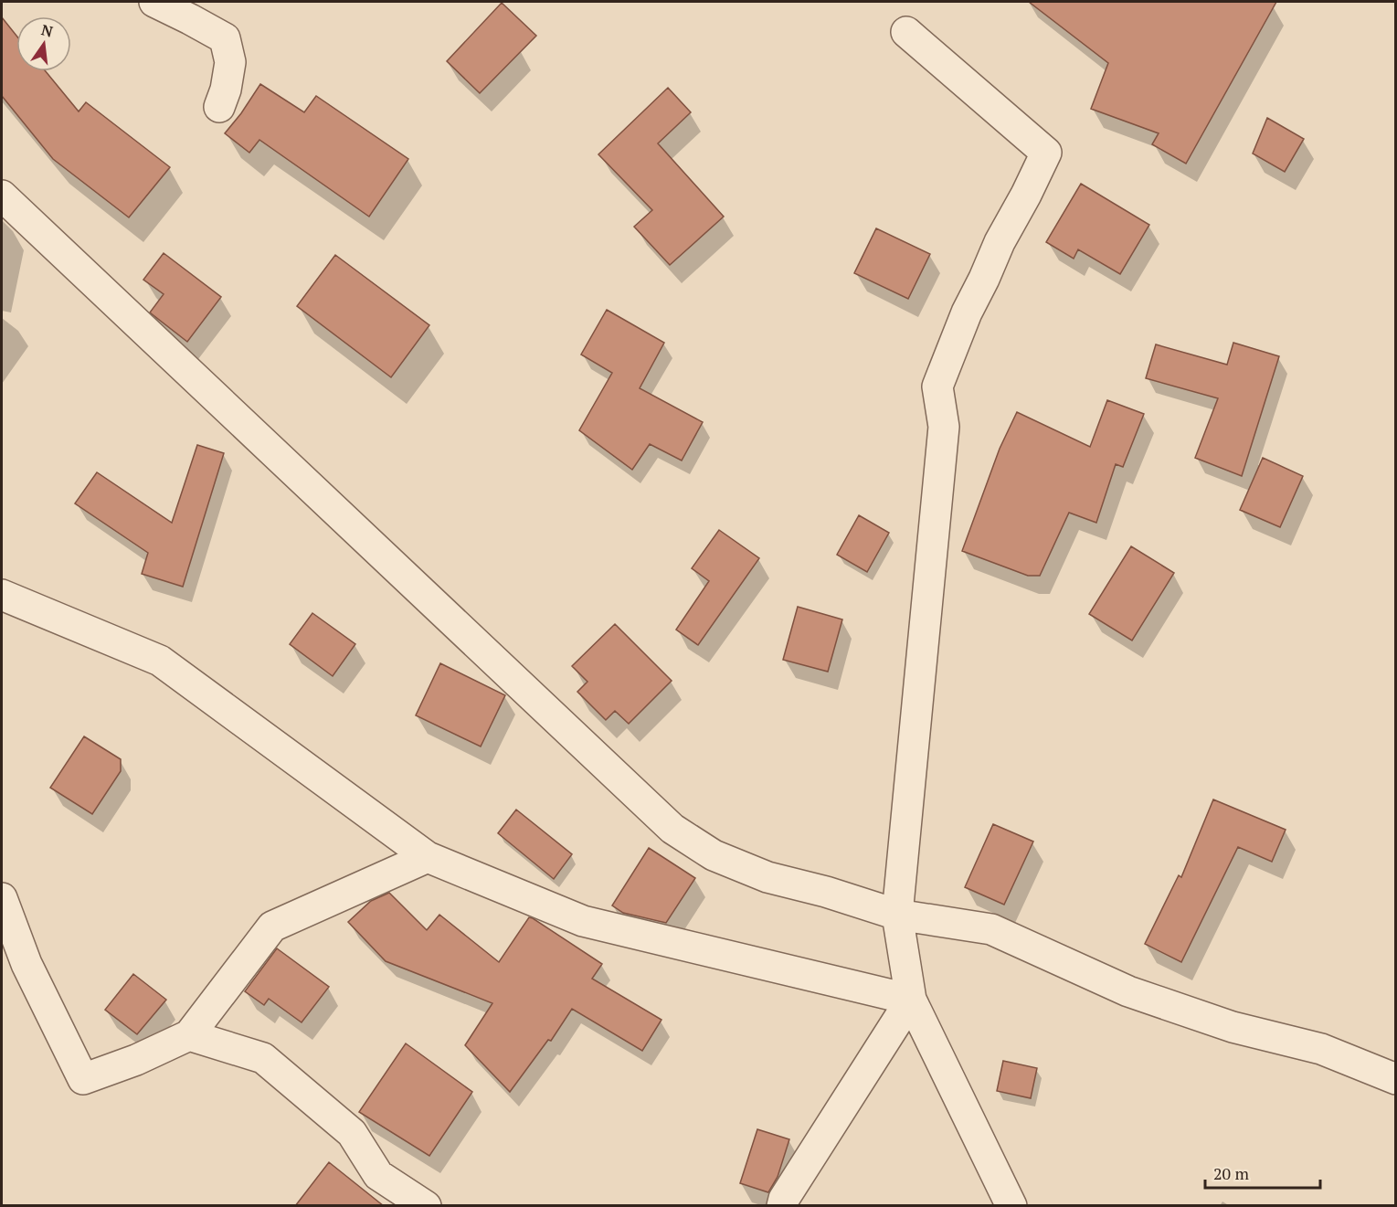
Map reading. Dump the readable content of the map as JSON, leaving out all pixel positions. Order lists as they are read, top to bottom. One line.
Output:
{"scale_bar":"20 m","north":"top"}
